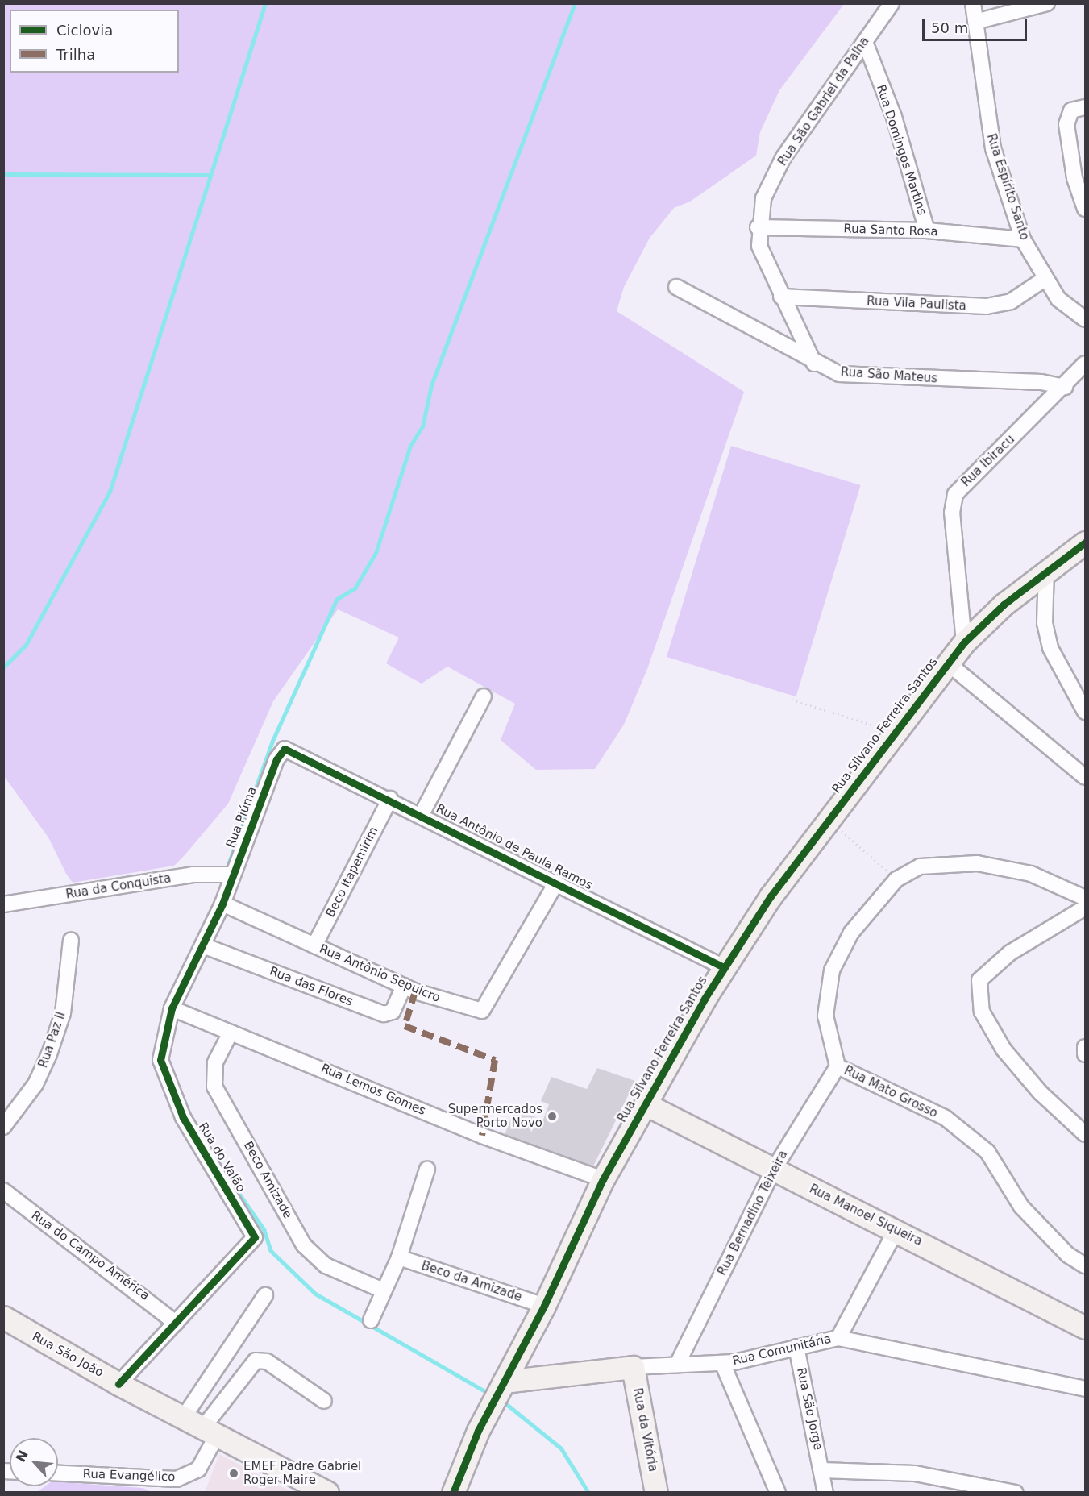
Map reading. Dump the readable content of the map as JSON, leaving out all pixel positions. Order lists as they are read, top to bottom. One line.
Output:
{"streets":{"street":["Rua São Gabriel da Palha","Rua Domingos Martins","Rua Espírito Santo","Rua Santo Rosa","Rua Vila Paulista","Rua São Mateus","Rua Ibiracu","Rua Silvano Ferreira Santos","Rua Piúma","Rua Antônio de Paula Ramos","Beco Itapemirim","Rua da Conquista","Rua Antônio Sepulcro","Rua das Flores","Rua Paz II","Rua Lemos Gomes","Rua Mato Grosso","Rua do Valão","Beco Amizade","Rua Bernadino Teixeira","Rua Manoel Siqueira","Rua do Campo América","Beco da Amizade","Rua Comunitária","Rua São João","Rua São Jorge","Rua da Vitória","Rua Evangélico"]},"crossings":[["Rua São Gabriel da Palha","Rua Domingos Martins"],["Rua São Gabriel da Palha","Rua Santo Rosa"],["Rua São Gabriel da Palha","Rua Vila Paulista"],["Rua São Gabriel da Palha","Rua São Mateus"],["Rua Domingos Martins","Rua Santo Rosa"],["Rua Espírito Santo","Rua Santo Rosa"],["Rua Espírito Santo","Rua Vila Paulista"],["Rua São Mateus","Rua Ibiracu"],["Rua Ibiracu","Rua Silvano Ferreira Santos"],["Rua Silvano Ferreira Santos","Rua Antônio de Paula Ramos"],["Rua Silvano Ferreira Santos","Rua Lemos Gomes"],["Rua Silvano Ferreira Santos","Rua Manoel Siqueira"],["Rua Silvano Ferreira Santos","Beco da Amizade"],["Rua Silvano Ferreira Santos","Rua Comunitária"],["Rua Piúma","Rua Antônio de Paula Ramos"],["Rua Piúma","Rua da Conquista"],["Rua Piúma","Rua Antônio Sepulcro"],["Rua Piúma","Rua do Valão"],["Rua Antônio de Paula Ramos","Beco Itapemirim"],["Rua Antônio de Paula Ramos","Rua Antônio Sepulcro"],["Beco Itapemirim","Rua Antônio Sepulcro"],["Rua Antônio Sepulcro","Rua das Flores"],["Rua Antônio Sepulcro","Rua do Valão"],["Rua das Flores","Rua do Valão"],["Rua Lemos Gomes","Rua do Valão"],["Rua Lemos Gomes","Beco Amizade"],["Rua Mato Grosso","Rua Bernadino Teixeira"],["Rua do Valão","Rua do Campo América"],["Rua do Valão","Rua São João"],["Rua Bernadino Teixeira","Rua Manoel Siqueira"],["Rua Bernadino Teixeira","Rua Comunitária"],["Rua Comunitária","Rua São Jorge"],["Rua Comunitária","Rua da Vitória"],["Rua São João","Rua Evangélico"]],"places":["Supermercados Porto Novo","EMEF Padre Gabriel Roger Maire"],"legend":["Ciclovia","Trilha"],"scale_bar":"50 m","north":"top left"}
